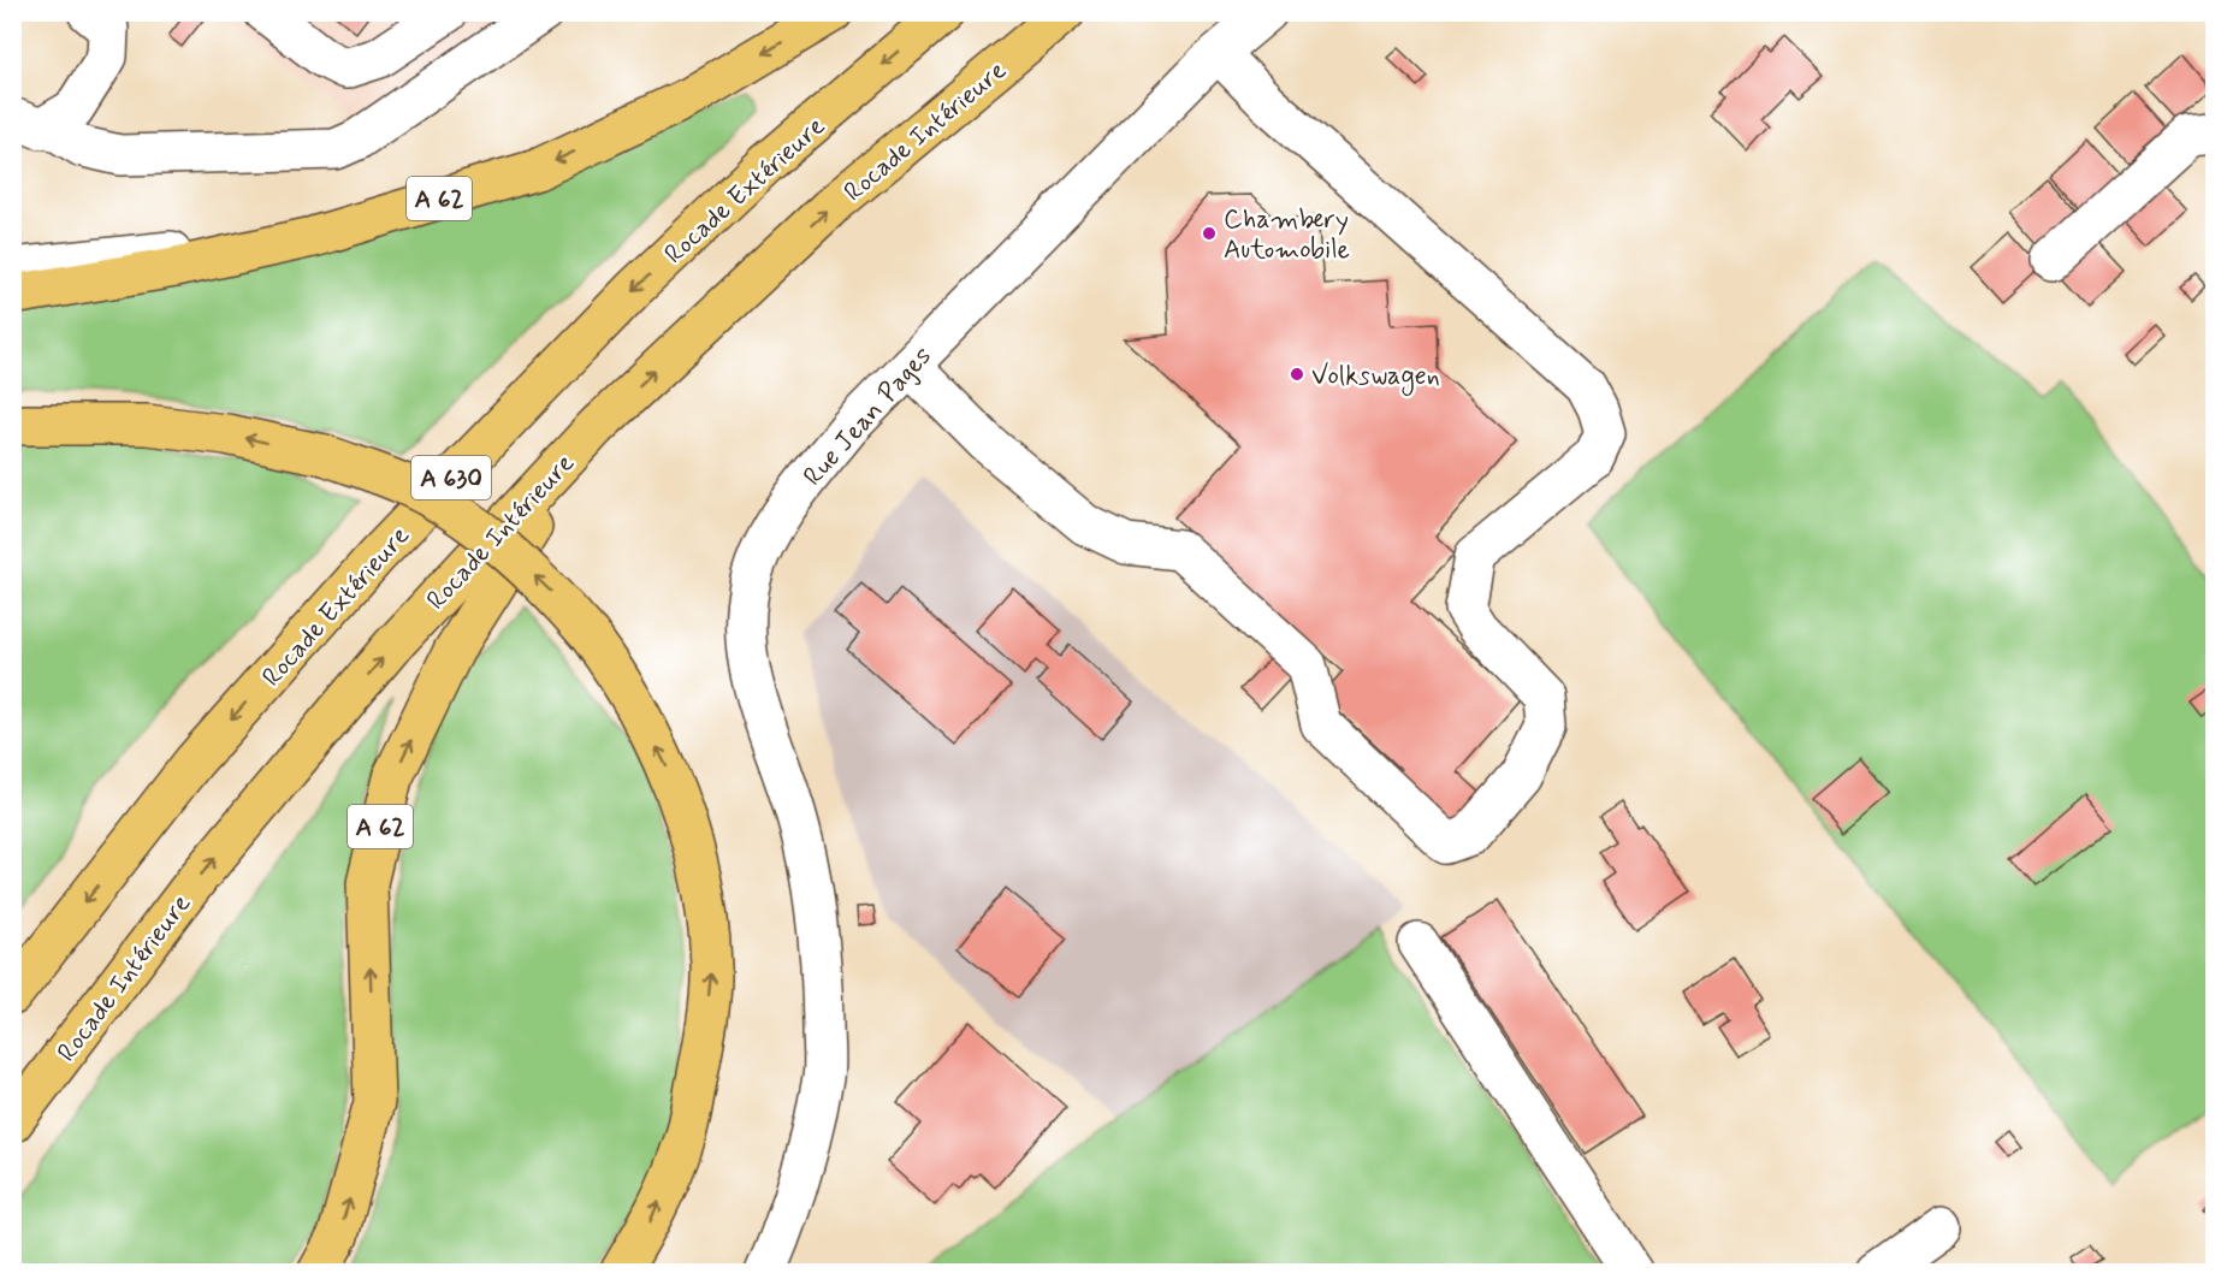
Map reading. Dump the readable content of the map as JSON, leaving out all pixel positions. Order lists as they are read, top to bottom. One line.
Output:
{"streets":{"highway":["Rocade Intérieure","Rocade Extérieure","A 62","A 630"],"street":["Rue Jean Pages"]},"crossings":[["Rocade Intérieure","A 62"]],"places":["Chambery Automobile","Volkswagen"]}
